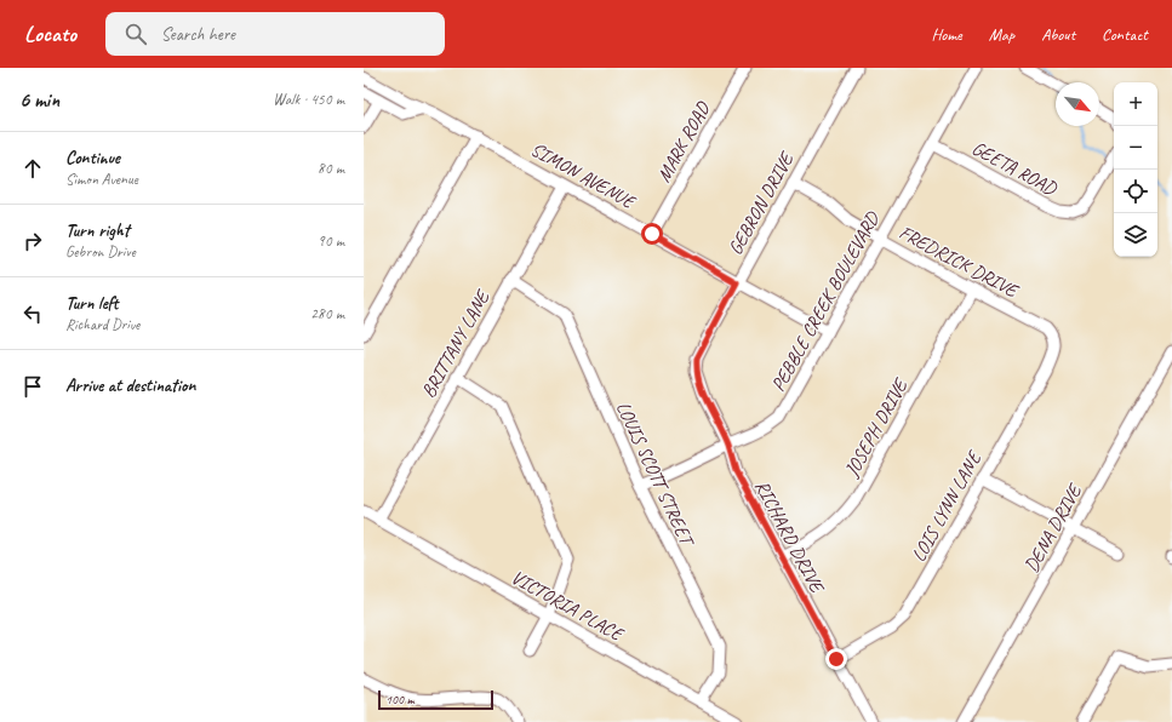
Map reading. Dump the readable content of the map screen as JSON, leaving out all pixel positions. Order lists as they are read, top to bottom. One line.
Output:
{"streets":{"street":["MARK ROAD","GEETA ROAD","SIMON AVENUE","GEBRON DRIVE","FREDRICK DRIVE","PEBBLE CREEK BOULEVARD","BRITTANY LANE","JOSEPH DRIVE","LOUIS SCOTT STREET","LOIS LYNN LANE","DENA DRIVE","RICHARD DRIVE","VICTORIA PLACE"]},"crossings":[["MARK ROAD","SIMON AVENUE"],["GEETA ROAD","PEBBLE CREEK BOULEVARD"],["SIMON AVENUE","GEBRON DRIVE"],["SIMON AVENUE","PEBBLE CREEK BOULEVARD"],["SIMON AVENUE","BRITTANY LANE"],["GEBRON DRIVE","FREDRICK DRIVE"],["GEBRON DRIVE","RICHARD DRIVE"],["FREDRICK DRIVE","PEBBLE CREEK BOULEVARD"],["FREDRICK DRIVE","JOSEPH DRIVE"],["FREDRICK DRIVE","LOIS LYNN LANE"],["PEBBLE CREEK BOULEVARD","LOUIS SCOTT STREET"],["PEBBLE CREEK BOULEVARD","RICHARD DRIVE"],["BRITTANY LANE","LOUIS SCOTT STREET"],["BRITTANY LANE","VICTORIA PLACE"],["JOSEPH DRIVE","RICHARD DRIVE"],["LOUIS SCOTT STREET","VICTORIA PLACE"],["LOIS LYNN LANE","RICHARD DRIVE"]],"scale_bar":"100 m","north":"bottom right","page":{"header":"Locato","search":"Search here","nav":["Home","Map","About","Contact"],"heading":["6 min","Walk · 450 m"],"map_buttons":["+","−"],"list":[["Continue","Simon Avenue","80 m"],["Turn right","Gebron Drive","90 m"],["Turn left","Richard Drive","280 m"],"Arrive at destination"],"scale":"100 m"}}
